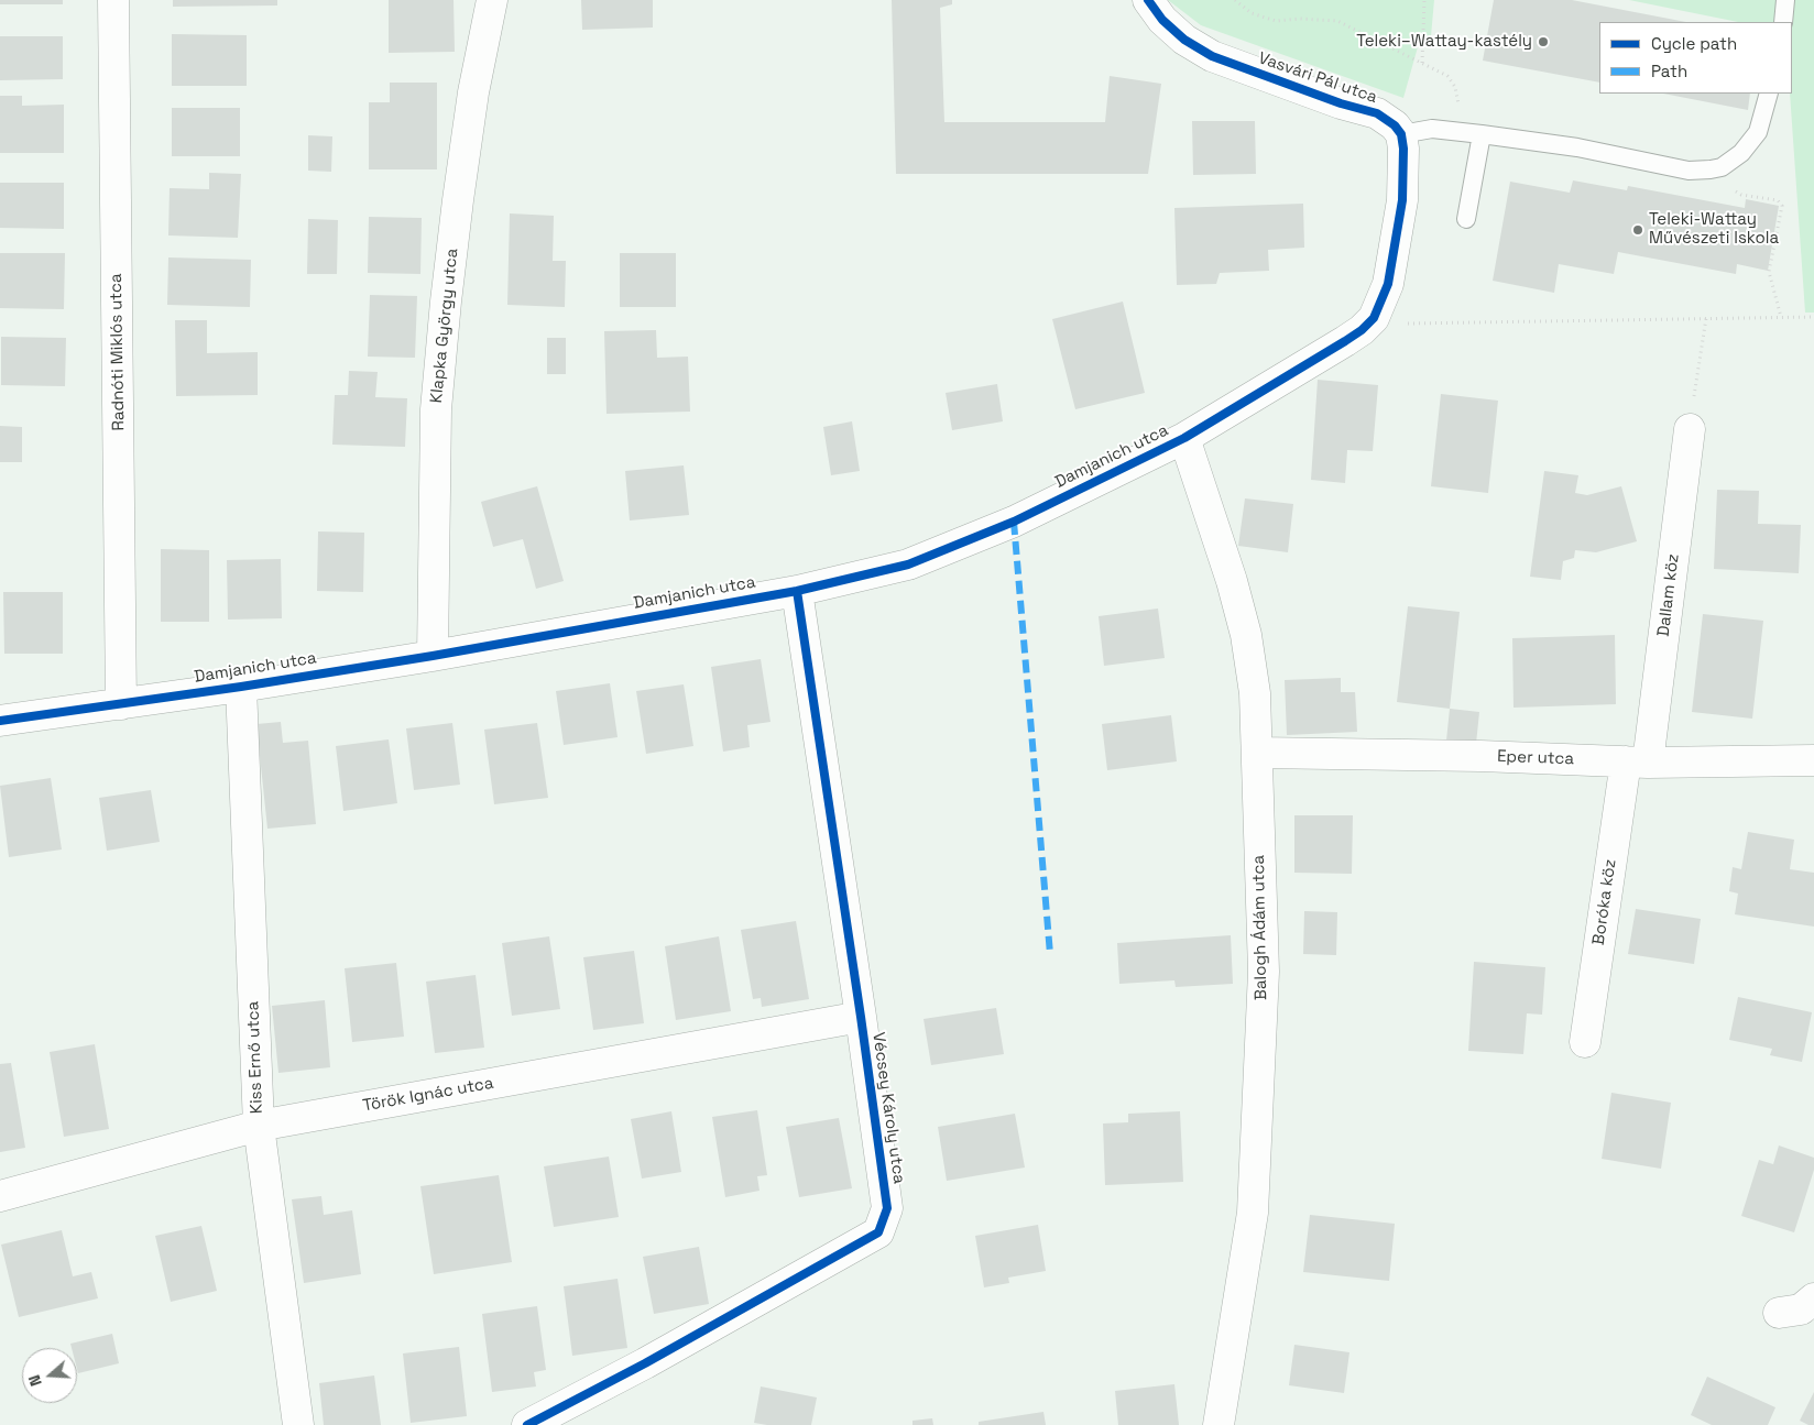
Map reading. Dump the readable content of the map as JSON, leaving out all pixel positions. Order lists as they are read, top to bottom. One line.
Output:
{"streets":{"street":["Vasvári Pál utca","Klapka György utca","Radnóti Miklós utca","Damjanich utca","Dallam köz","Eper utca","Boróka köz","Balogh Ádám utca","Kiss Ernő utca","Török Ignác utca","Vécsey Károly utca"]},"crossings":[["Klapka György utca","Damjanich utca"],["Radnóti Miklós utca","Damjanich utca"],["Damjanich utca","Balogh Ádám utca"],["Damjanich utca","Kiss Ernő utca"],["Damjanich utca","Vécsey Károly utca"],["Dallam köz","Eper utca"],["Dallam köz","Boróka köz"],["Eper utca","Boróka köz"],["Eper utca","Balogh Ádám utca"],["Kiss Ernő utca","Török Ignác utca"],["Török Ignác utca","Vécsey Károly utca"]],"places":["Teleki–Wattay-kastély","Teleki-Wattay Művészeti Iskola"],"legend":["Cycle path","Path"],"north":"left"}
